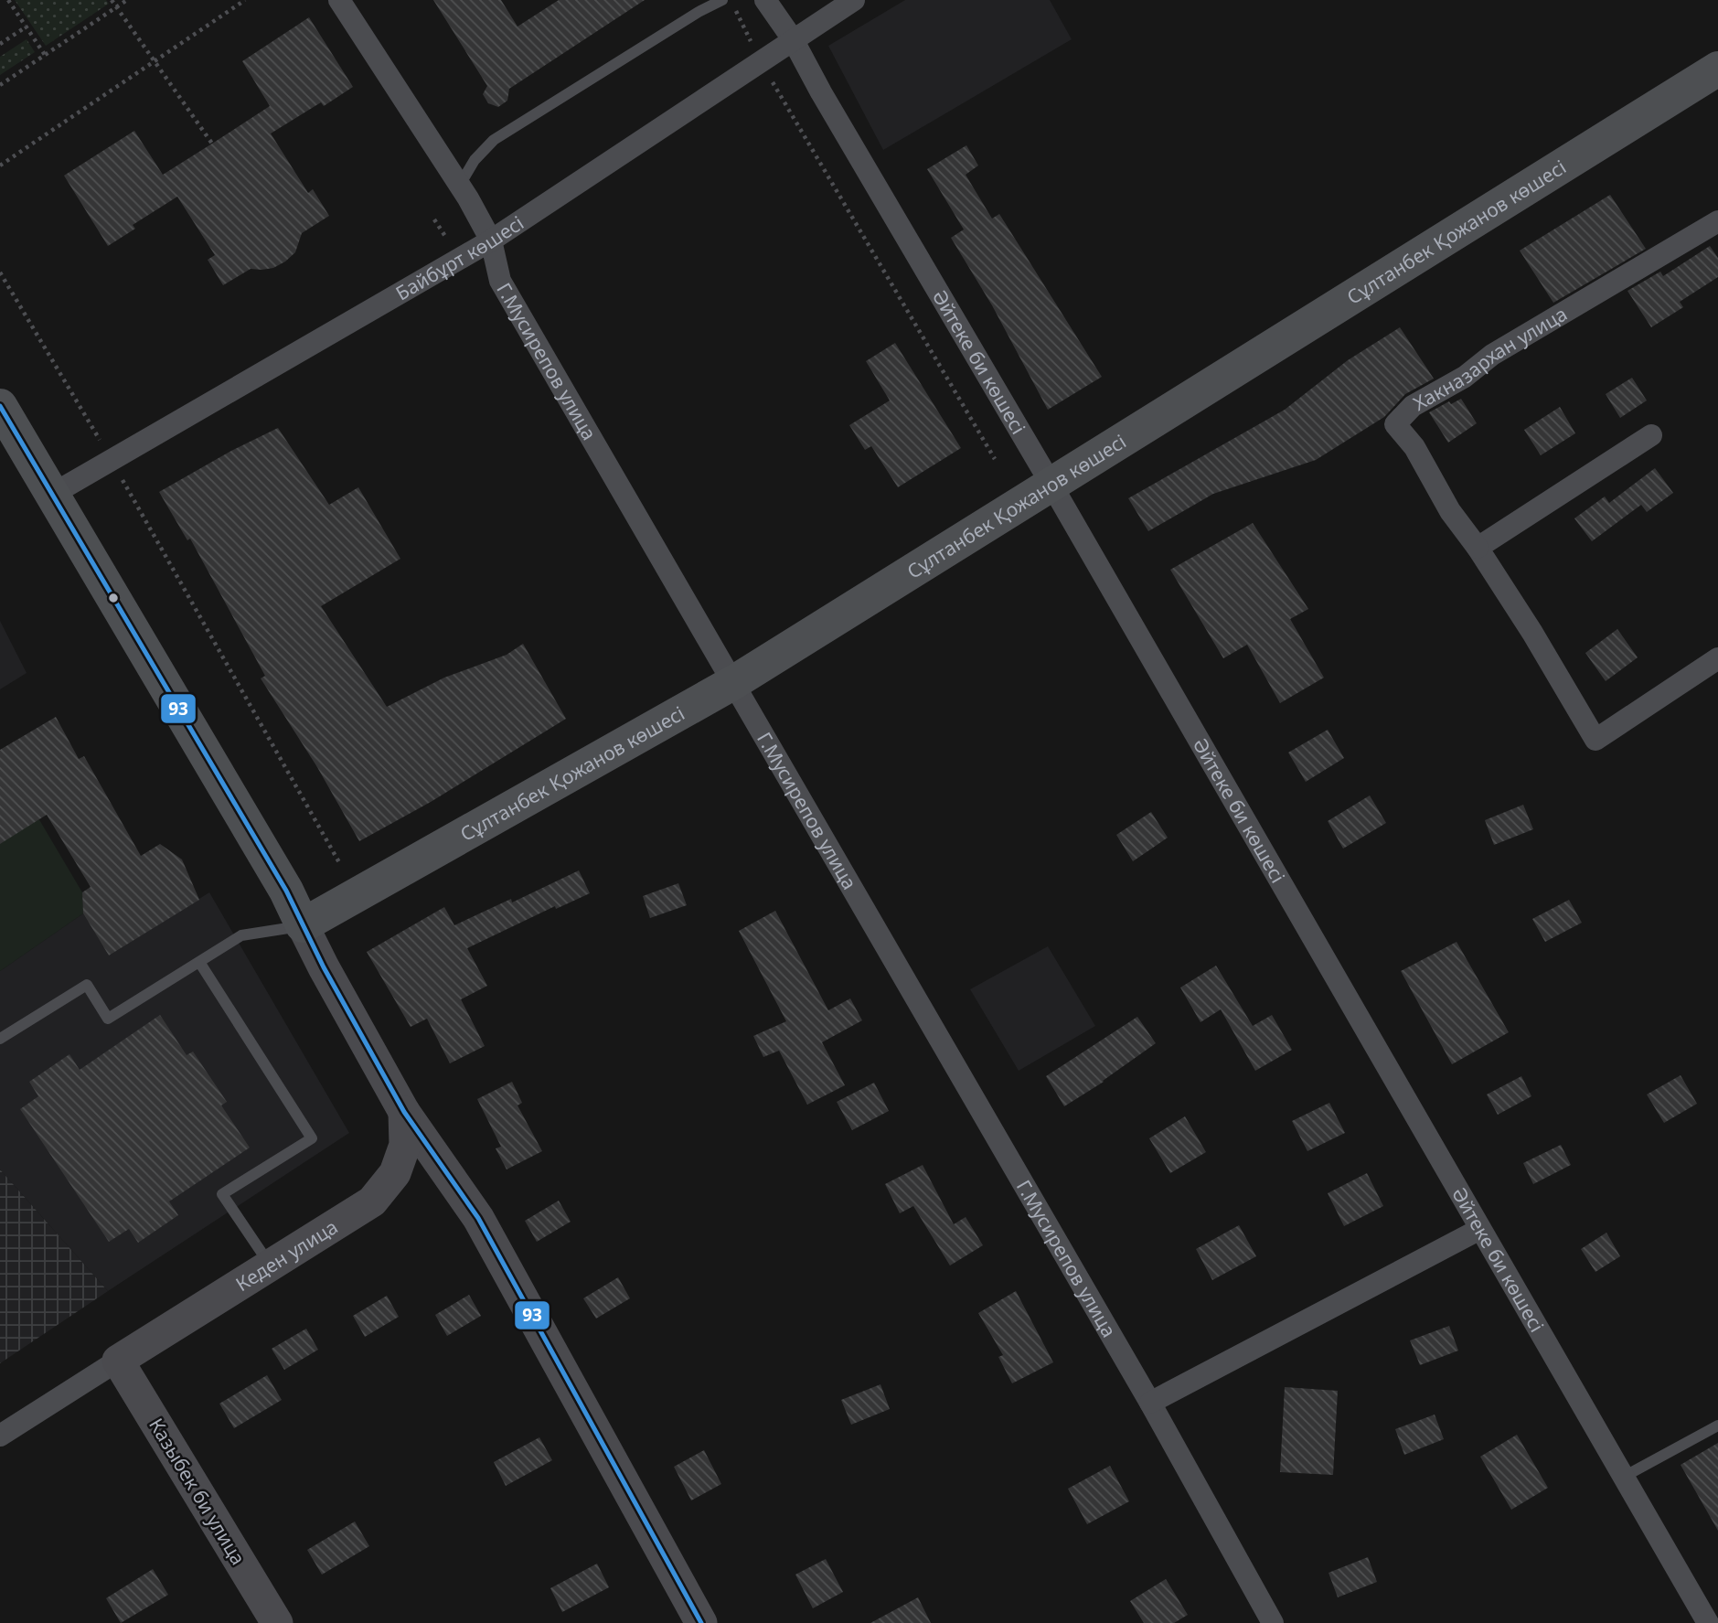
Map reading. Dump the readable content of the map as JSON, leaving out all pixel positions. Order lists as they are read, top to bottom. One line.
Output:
{"streets":{"main road":["Сұлтанбек Қожанов көшесі","Кеден улица","Казыбек би улица"],"street":["Байбұрт көшесі","Хакназархан улица","Г.Мусирепов улица","Әйтеке би көшесі"]},"crossings":[["Сұлтанбек Қожанов көшесі","Г.Мусирепов улица"],["Сұлтанбек Қожанов көшесі","Әйтеке би көшесі"],["Байбұрт көшесі","Г.Мусирепов улица"],["Байбұрт көшесі","Әйтеке би көшесі"],["Кеден улица","Казыбек би улица"]],"lines":["transit line 93"]}
